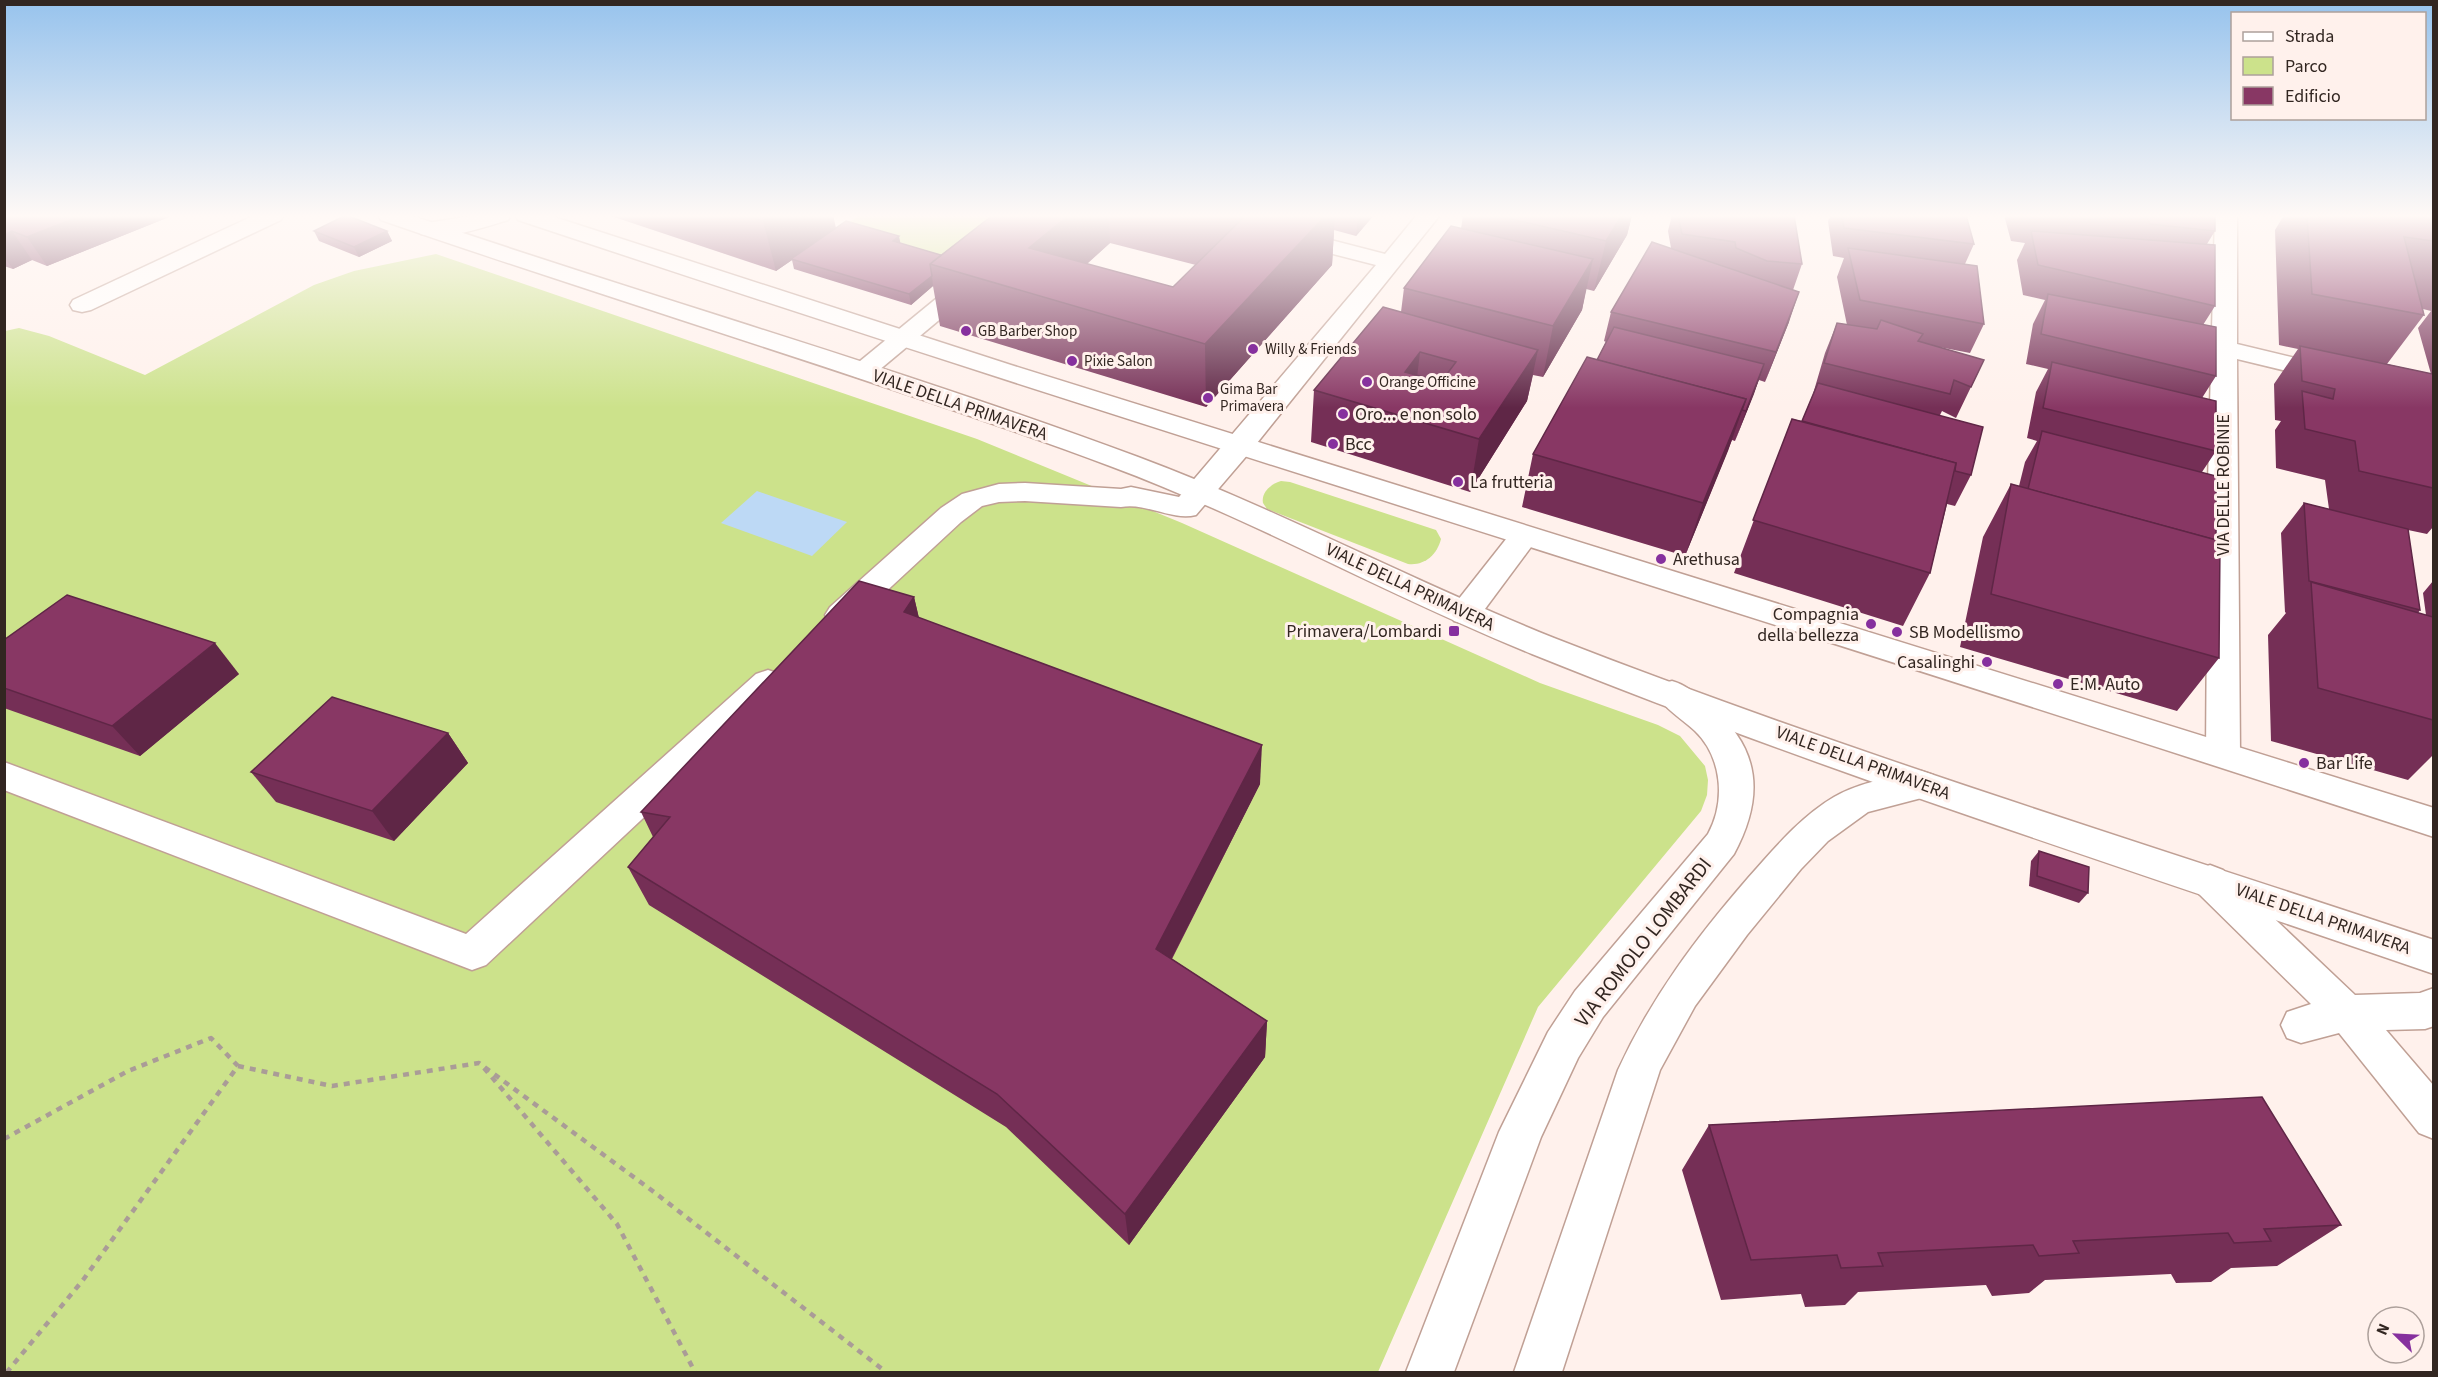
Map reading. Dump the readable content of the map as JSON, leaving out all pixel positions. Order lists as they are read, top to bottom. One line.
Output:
{"streets":{"main road":["VIALE DELLA PRIMAVERA","VIA DELLE ROBINIE","VIA ROMOLO LOMBARDI"]},"crossings":[["VIALE DELLA PRIMAVERA","VIA ROMOLO LOMBARDI"]],"places":{"other":["GB Barber Shop","Willy & Friends","Pixie Salon","Orange Officine","Gima Bar Primavera","Oro... e non solo","Bcc","La frutteria","Arethusa","Compagnia della bellezza","SB Modellismo","Casalinghi","E.M. Auto","Bar Life"],"transit":["Primavera/Lombardi"]},"legend":["Strada","Parco","Edificio"],"north":"top left"}
